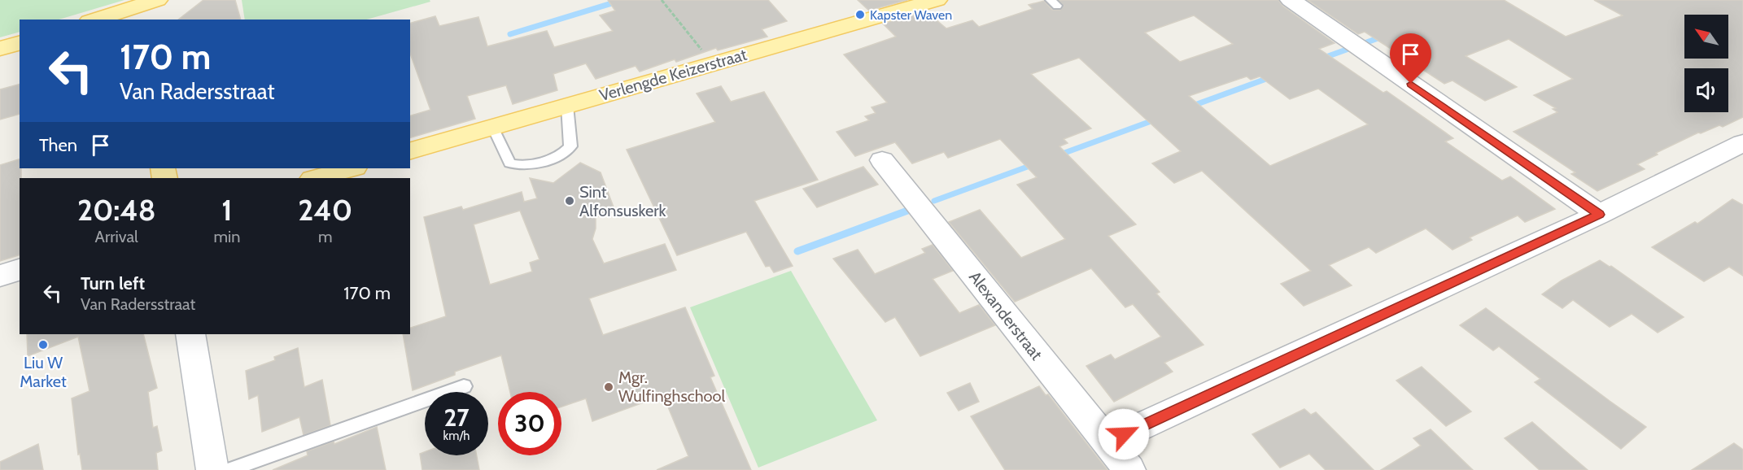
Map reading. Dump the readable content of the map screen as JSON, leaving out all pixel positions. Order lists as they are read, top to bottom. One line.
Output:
{"streets":{"main road":["Verlengde Keizerstraat"],"street":["Alexanderstraat"]},"places":["Kapster Waven","Sint Alfonsuskerk","Liu W Market","Mgr. Wulfinghschool"],"north":"top left","page":{"turn":["170 m","Van Radersstraat"],"then":"Then","eta":["20:48","Arrival","1","min","240","m"],"list":[{"name":"Turn left","note":"Van Radersstraat","value":"170 m"}],"speed":"27 km/h","limit":"30"}}
